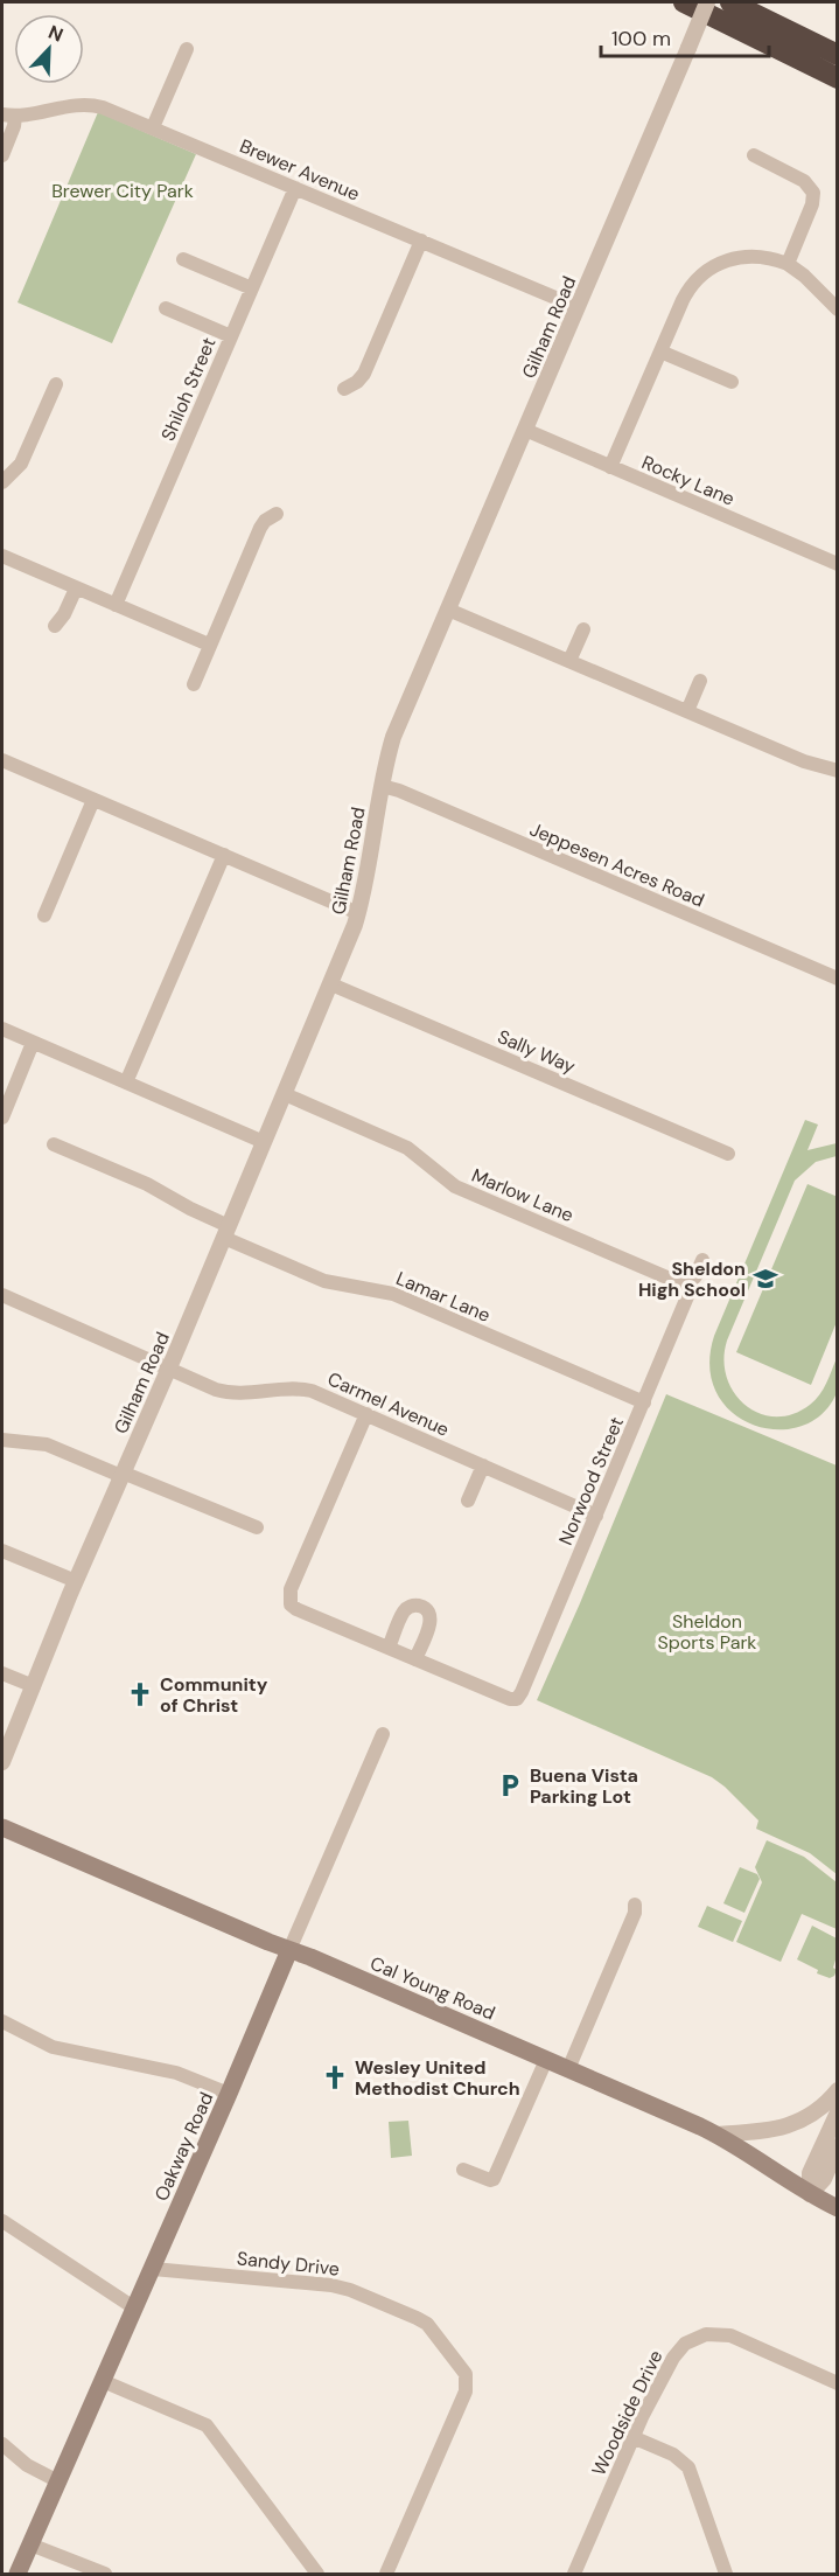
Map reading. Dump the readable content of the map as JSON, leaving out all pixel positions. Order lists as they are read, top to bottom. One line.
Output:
{"streets":{"main road":["Cal Young Road","Oakway Road"],"street":["Brewer Avenue","Gilham Road","Shiloh Street","Rocky Lane","Jeppesen Acres Road","Sally Way","Marlow Lane","Lamar Lane","Carmel Avenue","Norwood Street","Sandy Drive","Woodside Drive"]},"crossings":[["Brewer Avenue","Gilham Road"],["Brewer Avenue","Shiloh Street"],["Gilham Road","Rocky Lane"],["Gilham Road","Jeppesen Acres Road"],["Gilham Road","Sally Way"],["Gilham Road","Marlow Lane"],["Gilham Road","Lamar Lane"],["Gilham Road","Carmel Avenue"],["Marlow Lane","Norwood Street"],["Lamar Lane","Norwood Street"],["Carmel Avenue","Norwood Street"],["Cal Young Road","Oakway Road"],["Oakway Road","Sandy Drive"]],"parks":["Brewer City Park","Sheldon Sports Park"],"places":{"school or university":["Sheldon High School"],"church":["Community of Christ","Wesley United Methodist Church"],"parking":["Buena Vista Parking Lot"]},"scale_bar":"100 m","north":"top right"}
